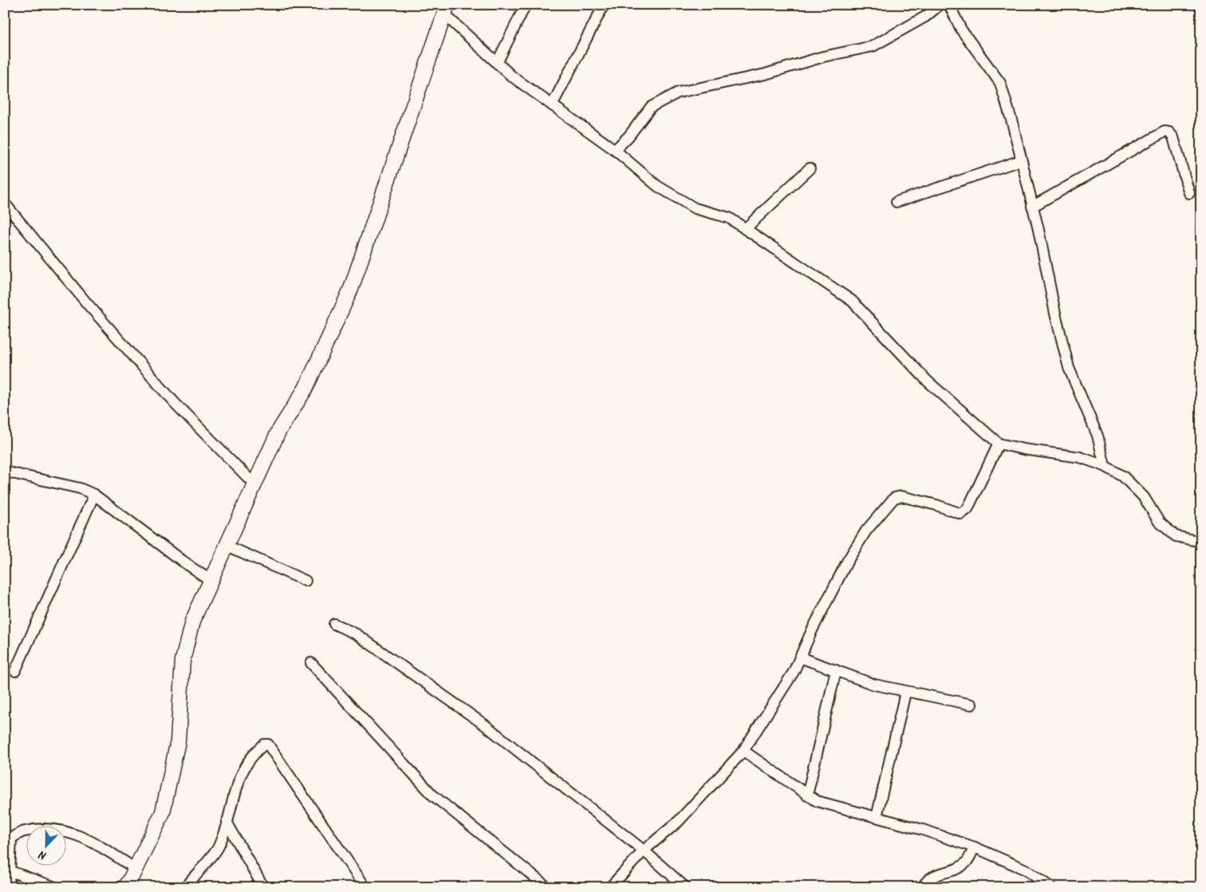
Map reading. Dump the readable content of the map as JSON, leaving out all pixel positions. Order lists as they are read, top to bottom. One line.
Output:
{"north":"bottom"}
